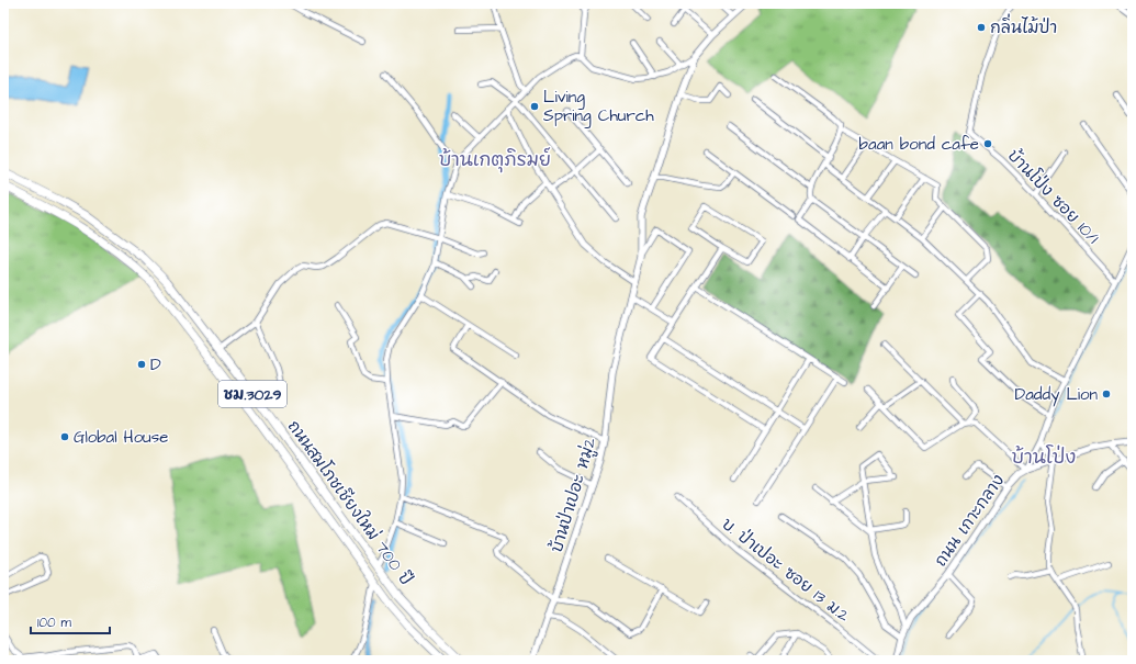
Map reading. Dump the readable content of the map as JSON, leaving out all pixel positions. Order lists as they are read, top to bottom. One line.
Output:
{"streets":{"main road":["ชม.3029","ถนนสมโภชเชียงใหม่ 700 ปี"],"street":["บ้านโป่ง ซอย 10/1","บ้านป่าเปอะ หมู่2","ถนน เกาะกลาง","บ. ป่าเปอะ ซอย 13 ม.2"]},"districts":["บ้านเกตุภิรมย์","บ้านโป่ง"],"places":["กลิ่นไม้ป่า","Living Spring Church","baan bond cafe","D","Daddy Lion","Global House"],"scale_bar":"100 m"}
